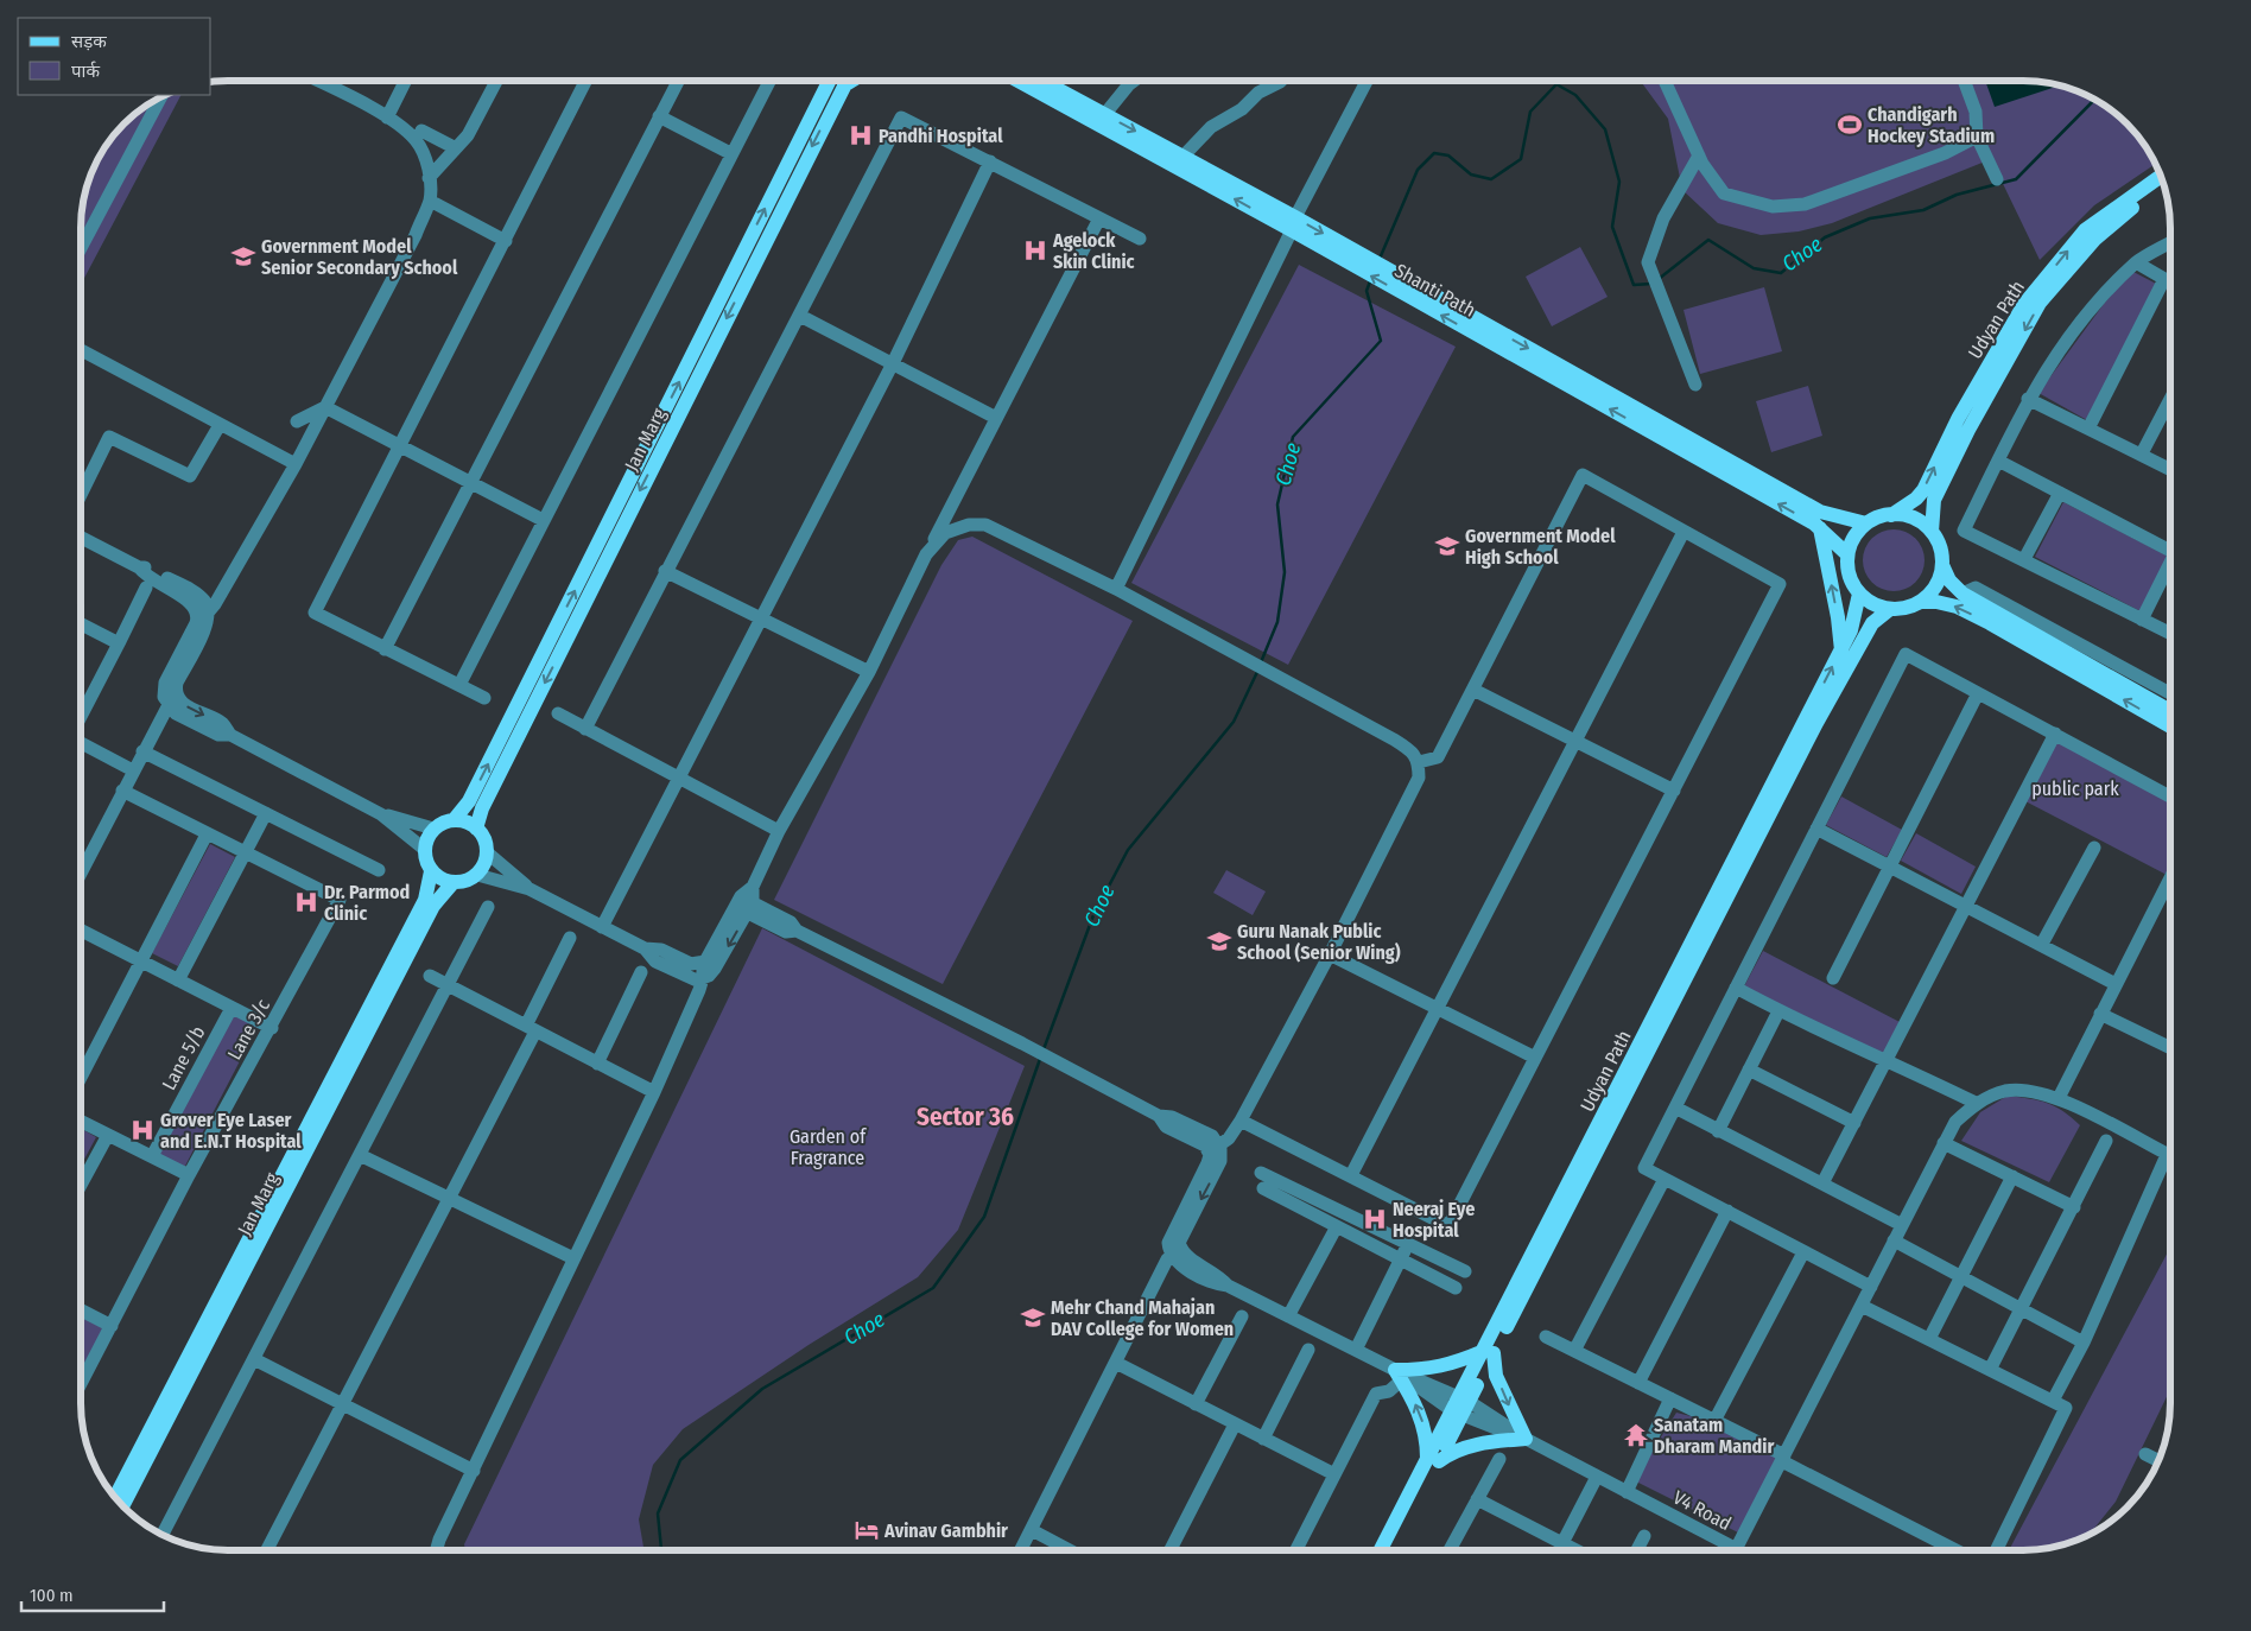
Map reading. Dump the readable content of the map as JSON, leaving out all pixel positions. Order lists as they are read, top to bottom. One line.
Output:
{"streets":{"main road":["Shanti Path","Udyan Path","Jan Marg"],"street":["Lane 3/c","Lane 5/b","V4 Road"]},"crossings":[["Shanti Path","Udyan Path"],["Udyan Path","V4 Road"]],"districts":["Sector 36"],"water":["Choe"],"parks":["public park","Garden of Fragrance"],"places":{"sports":["Chandigarh Hockey Stadium"],"hospital":["Pandhi Hospital","Agelock Skin Clinic","Dr. Parmod Clinic","Grover Eye Laser and E.N.T Hospital","Neeraj Eye Hospital"],"school or university":["Government Model Senior Secondary School","Government Model High School","Guru Nanak Public School (Senior Wing)","Mehr Chand Mahajan DAV College for Women"],"temple":["Sanatam Dharam Mandir"],"hotel":["Avinav Gambhir"]},"legend":["सड़क","पार्क"],"scale_bar":"100 m"}
